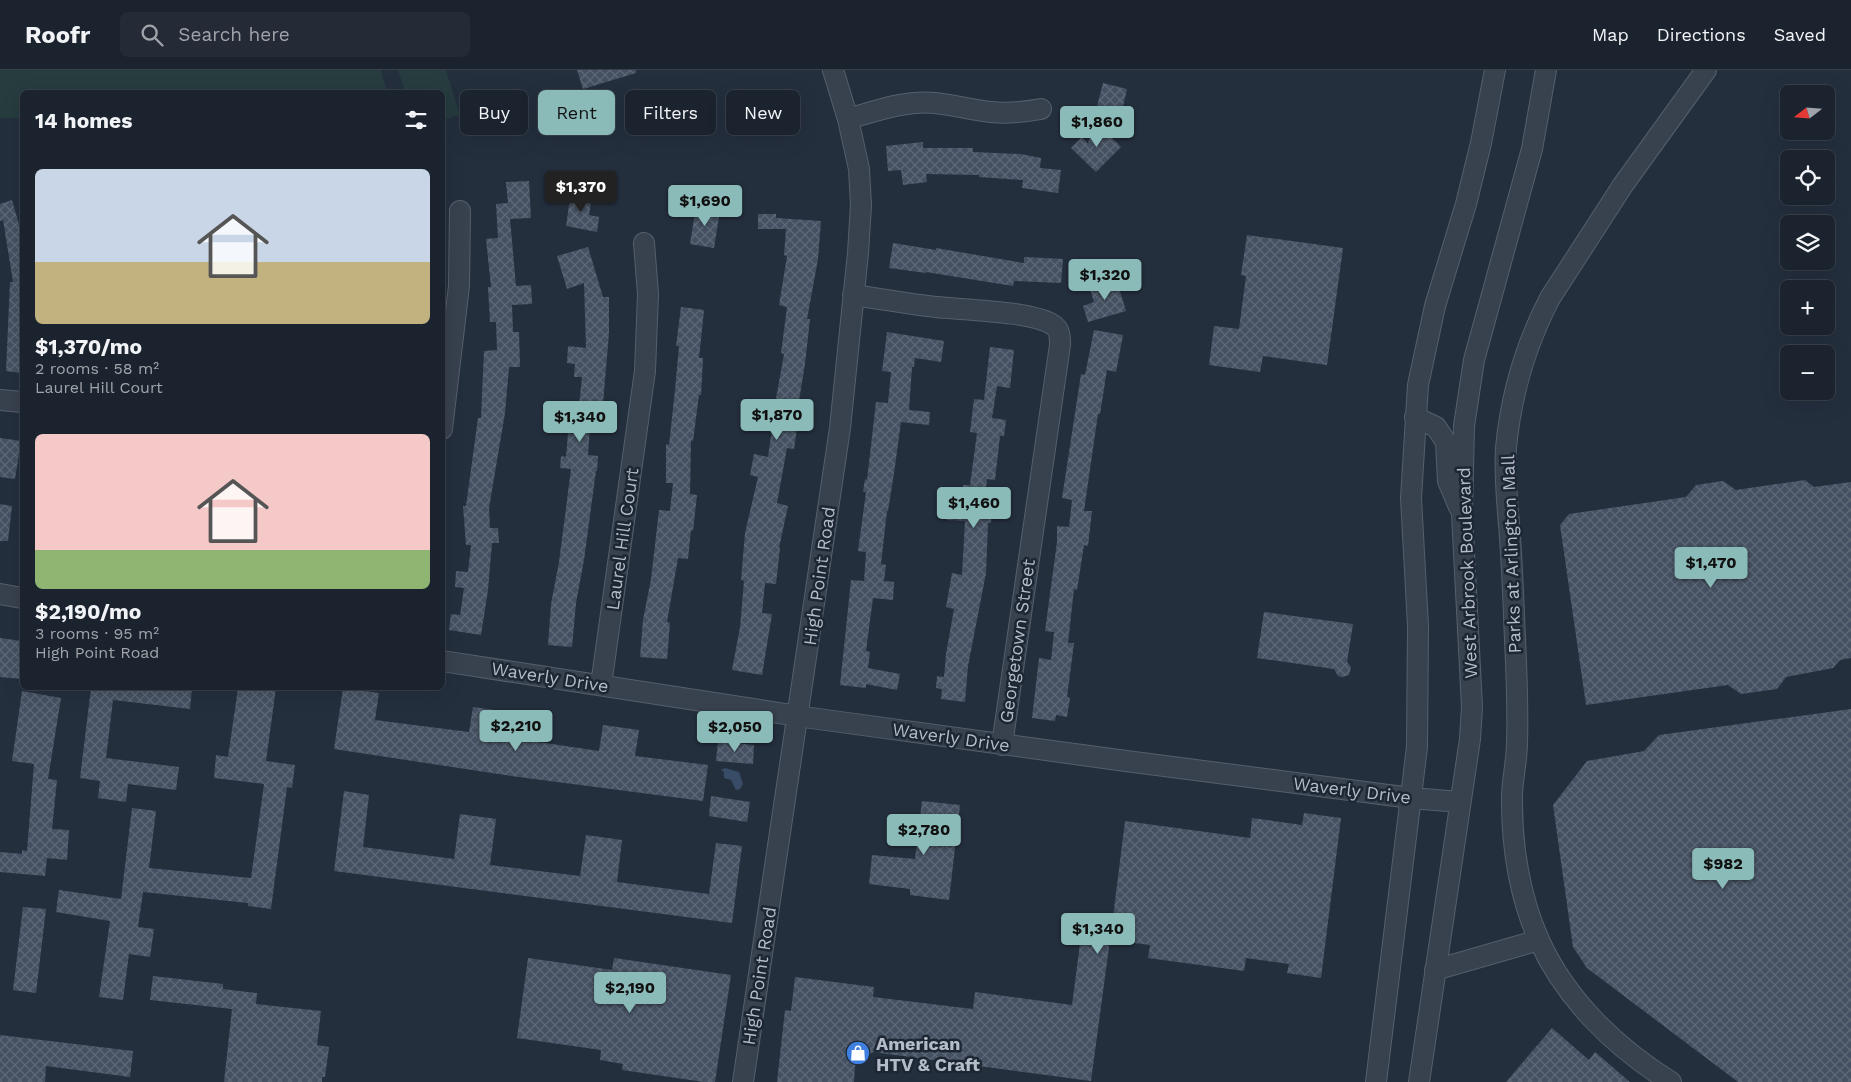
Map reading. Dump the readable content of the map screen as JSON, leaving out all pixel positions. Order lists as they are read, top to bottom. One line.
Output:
{"streets":{"street":["Laurel Hill Court","Parks at Arlington Mall","West Arbrook Boulevard","High Point Road","Georgetown Street","Waverly Drive"]},"crossings":[["Laurel Hill Court","Waverly Drive"],["West Arbrook Boulevard","Waverly Drive"],["High Point Road","Georgetown Street"],["High Point Road","Waverly Drive"],["Georgetown Street","Waverly Drive"]],"places":{"shop":["American HTV & Craft"]},"north":"left","page":{"header":"Roofr","search":"Search here","nav":["Map","Directions","Saved"],"map_buttons":["+","−"],"chip":["Buy","Rent","Filters","New"],"heading":"14 homes","price":["$1,860","$1,370","$1,690","$1,320","$1,870","$1,340","$1,460","$1,470","$2,210","$2,050","$2,780","$982","$1,340","$2,190"],"list":[{"name":"$1,370/mo","note":"2 rooms · 58 m² · Laurel Hill Court"},{"name":"$2,190/mo","note":"3 rooms · 95 m² · High Point Road"}]}}
